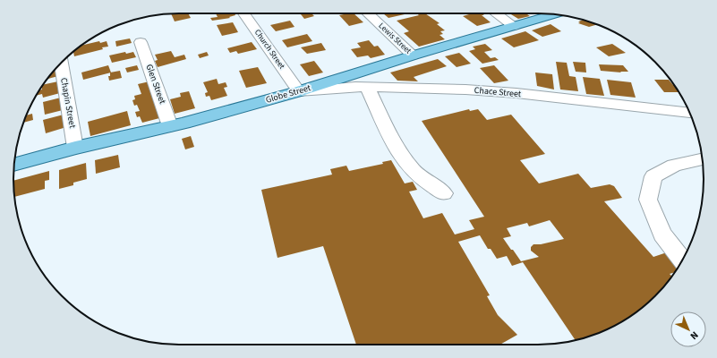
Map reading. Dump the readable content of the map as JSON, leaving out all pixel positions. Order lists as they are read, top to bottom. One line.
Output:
{"streets":{"main road":["Globe Street"],"street":["Lewis Street","Church Street","Glen Street","Chace Street","Chapin Street"]},"crossings":[["Lewis Street","Globe Street"],["Church Street","Chace Street"],["Church Street","Globe Street"],["Glen Street","Globe Street"],["Chace Street","Globe Street"],["Globe Street","Chapin Street"]],"north":"bottom right"}
